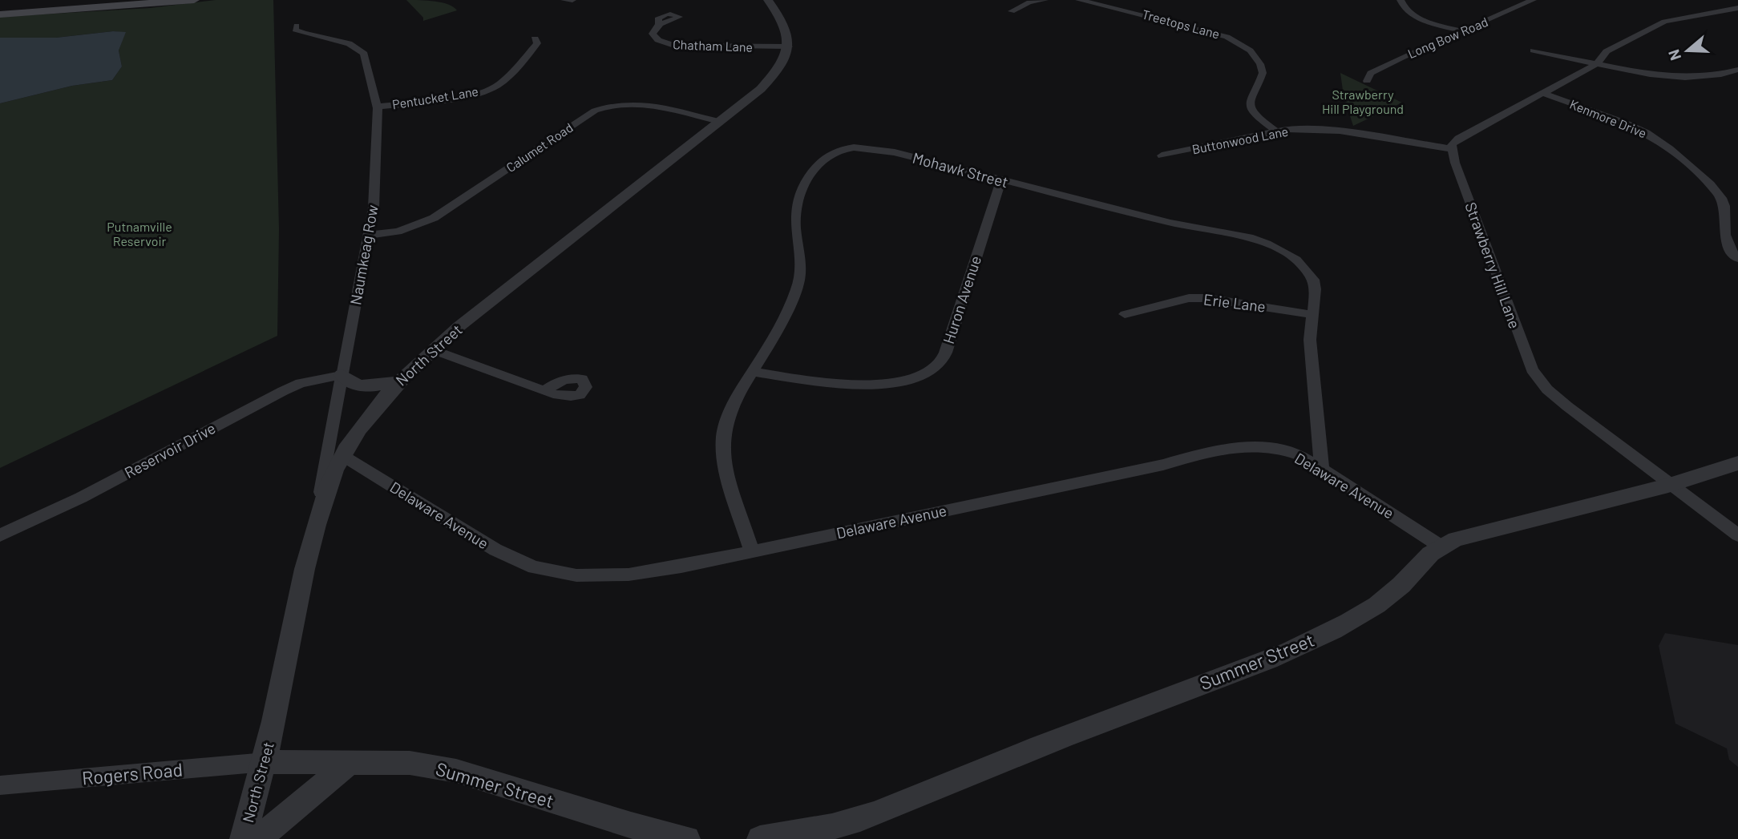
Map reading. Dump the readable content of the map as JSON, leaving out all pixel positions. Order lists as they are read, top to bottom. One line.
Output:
{"streets":{"street":["Treetops Lane","Long Bow Road","Chatham Lane","Pentucket Lane","Kenmore Drive","Buttonwood Lane","Calumet Road","Mohawk Street","Naumkeag Row","Strawberry Hill Lane","Huron Avenue","Erie Lane","North Street","Reservoir Drive","Delaware Avenue","Summer Street","Rogers Road"]},"crossings":[["Treetops Lane","Buttonwood Lane"],["Chatham Lane","North Street"],["Pentucket Lane","Naumkeag Row"],["Buttonwood Lane","Strawberry Hill Lane"],["Calumet Road","Naumkeag Row"],["Calumet Road","North Street"],["Mohawk Street","Huron Avenue"],["Mohawk Street","Erie Lane"],["Mohawk Street","Delaware Avenue"],["Naumkeag Row","North Street"],["Naumkeag Row","Reservoir Drive"],["Strawberry Hill Lane","Summer Street"],["North Street","Delaware Avenue"],["North Street","Summer Street"],["North Street","Rogers Road"],["Delaware Avenue","Summer Street"],["Summer Street","Rogers Road"]],"parks":["Strawberry Hill Playground","Putnamville Reservoir"],"north":"left"}
